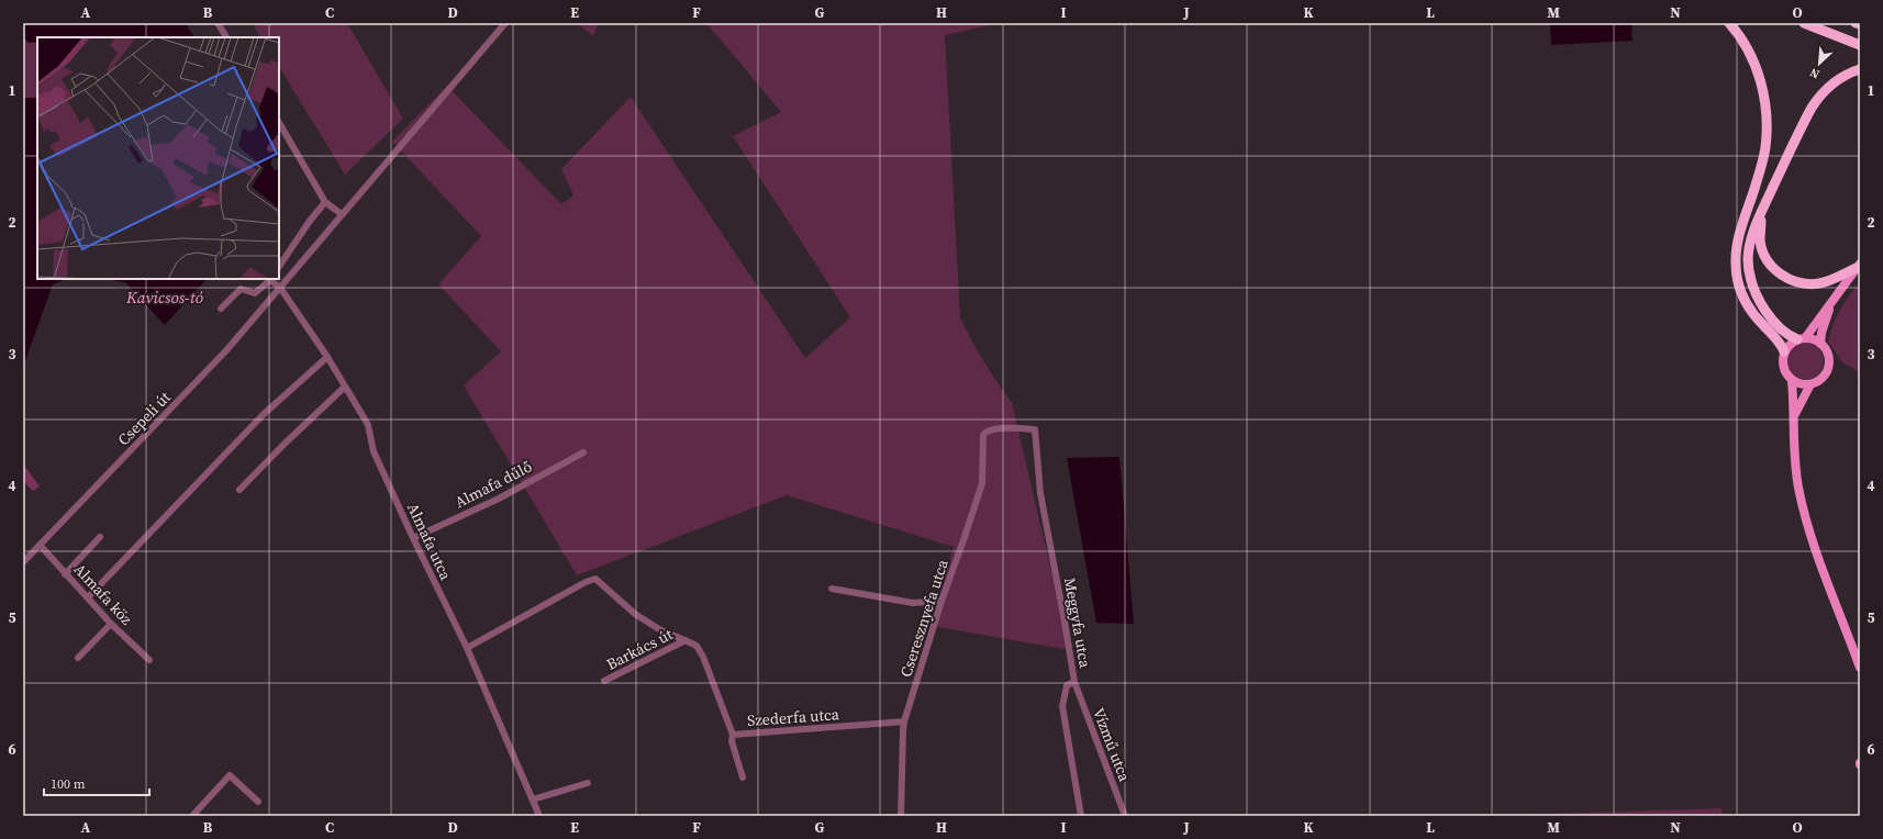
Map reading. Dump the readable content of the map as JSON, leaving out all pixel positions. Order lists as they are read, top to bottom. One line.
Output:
{"streets":{"street":["Csepeli út","Almafa dűlő","Almafa utca","Almafa köz","Cseresznyefa utca","Meggyfa utca","Barkács út","Szederfa utca","Vízmű utca"]},"crossings":[["Csepeli út","Almafa utca"],["Csepeli út","Almafa köz"],["Almafa dűlő","Almafa utca"],["Almafa utca","Szederfa utca"],["Cseresznyefa utca","Meggyfa utca"],["Cseresznyefa utca","Szederfa utca"],["Meggyfa utca","Vízmű utca"],["Barkács út","Szederfa utca"]],"water":["Kavicsos-tó"],"scale_bar":"100 m","north":"bottom left","grid":{"columns":["A","B","C","D","E","F","G","H","I","J","K","L","M","N","O"],"rows":["1","2","3","4","5","6"]}}
